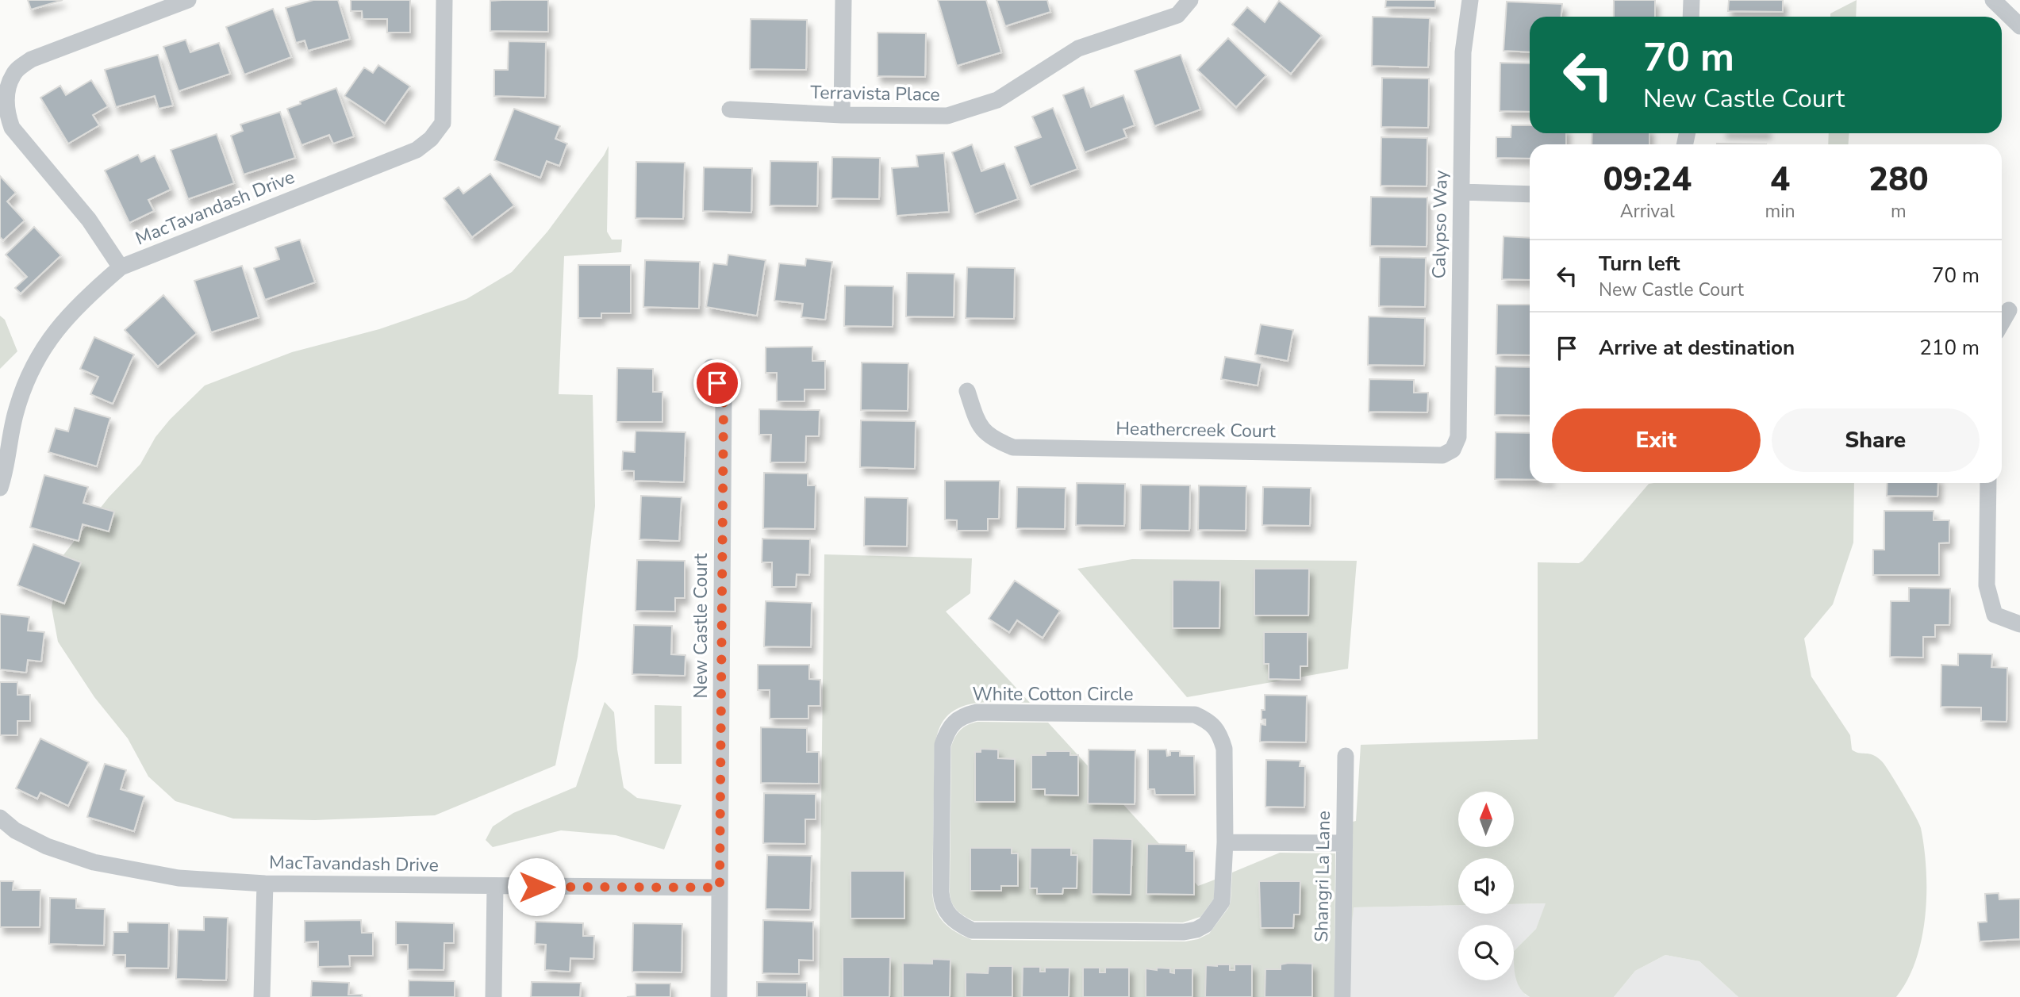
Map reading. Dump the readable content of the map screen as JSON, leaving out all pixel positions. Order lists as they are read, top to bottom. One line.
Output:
{"streets":{"street":["Terravista Place","MacTavandash Drive","Calypso Way","Heathercreek Court","New Castle Court","White Cotton Circle","Shangri La Lane"]},"crossings":[["MacTavandash Drive","New Castle Court"],["Calypso Way","Heathercreek Court"]],"north":"top","page":{"turn":["70 m","New Castle Court"],"eta":["09:24","Arrival","4","min","280","m"],"list":[{"name":"Turn left","note":"New Castle Court","value":"70 m"},{"name":"Arrive at destination","value":"210 m"}],"buttons":["Exit","Share"]}}
